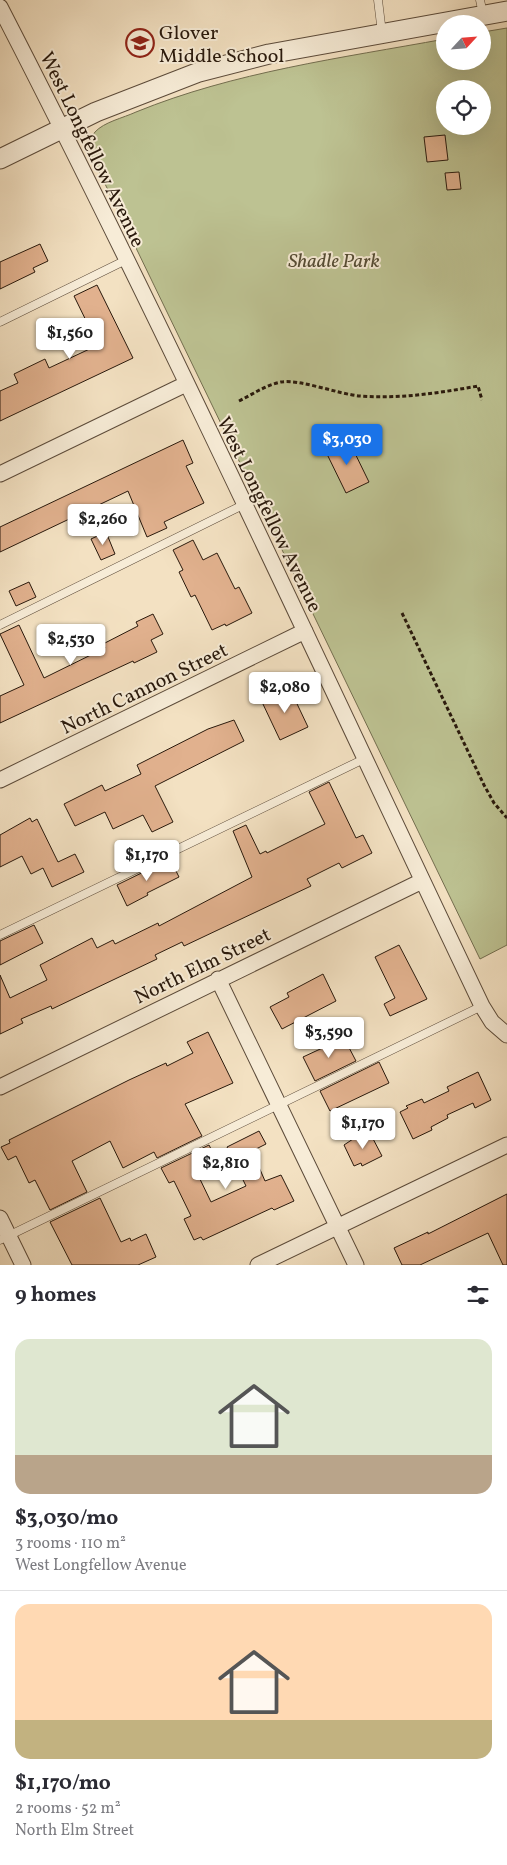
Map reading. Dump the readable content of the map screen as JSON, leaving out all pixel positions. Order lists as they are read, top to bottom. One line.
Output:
{"streets":{"street":["West Longfellow Avenue","North Cannon Street","North Elm Street"]},"crossings":[["West Longfellow Avenue","North Cannon Street"],["West Longfellow Avenue","North Elm Street"]],"parks":["Shadle Park"],"places":{"school or university":["Glover Middle School"]},"north":"top right","page":{"price":["$1,560","$3,030","$2,260","$2,530","$2,080","$1,170","$3,590","$1,170","$2,810"],"heading":"9 homes","list":[{"name":"$3,030/mo","note":"3 rooms · 110 m² · West Longfellow Avenue"},{"name":"$1,170/mo","note":"2 rooms · 52 m² · North Elm Street"}]}}
